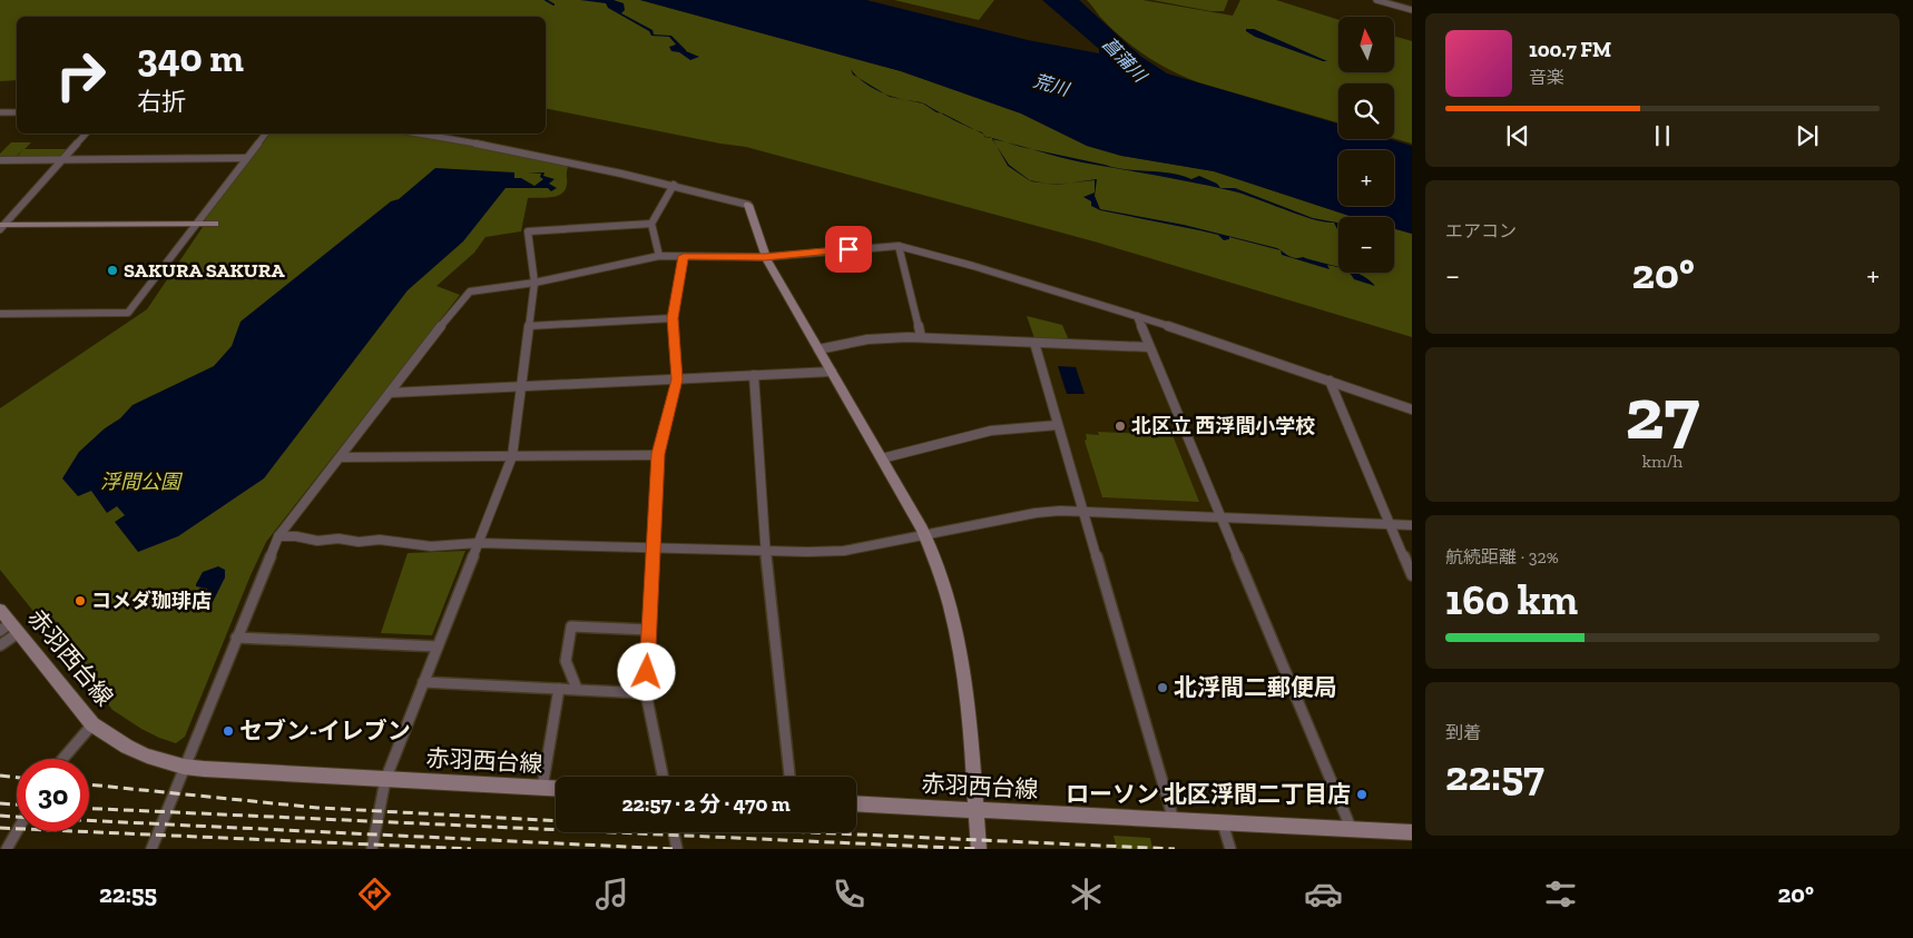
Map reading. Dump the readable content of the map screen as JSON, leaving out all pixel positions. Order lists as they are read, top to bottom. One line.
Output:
{"streets":{"street":["赤羽西台線"]},"water":["菖蒲川","荒川"],"parks":["浮間公園"],"places":["SAKURA SAKURA","北区立 西浮間小学校","コメダ珈琲店","北浮間二郵便局","セブン-イレブン","ローソン 北区浮間二丁目店"],"north":"top","page":{"map_buttons":["+","−"],"turn":["340 m","右折"],"song":["100.7 FM","音楽"],"tile":["エアコン",["27","km/h"],["航続距離 · 32%","160 km"],["到着","22:57"]],"heat":["−","20°","+"],"limit":"30","trip":"22:57 · 2 分 · 470 m","tabs":["22:55","20°"]}}
